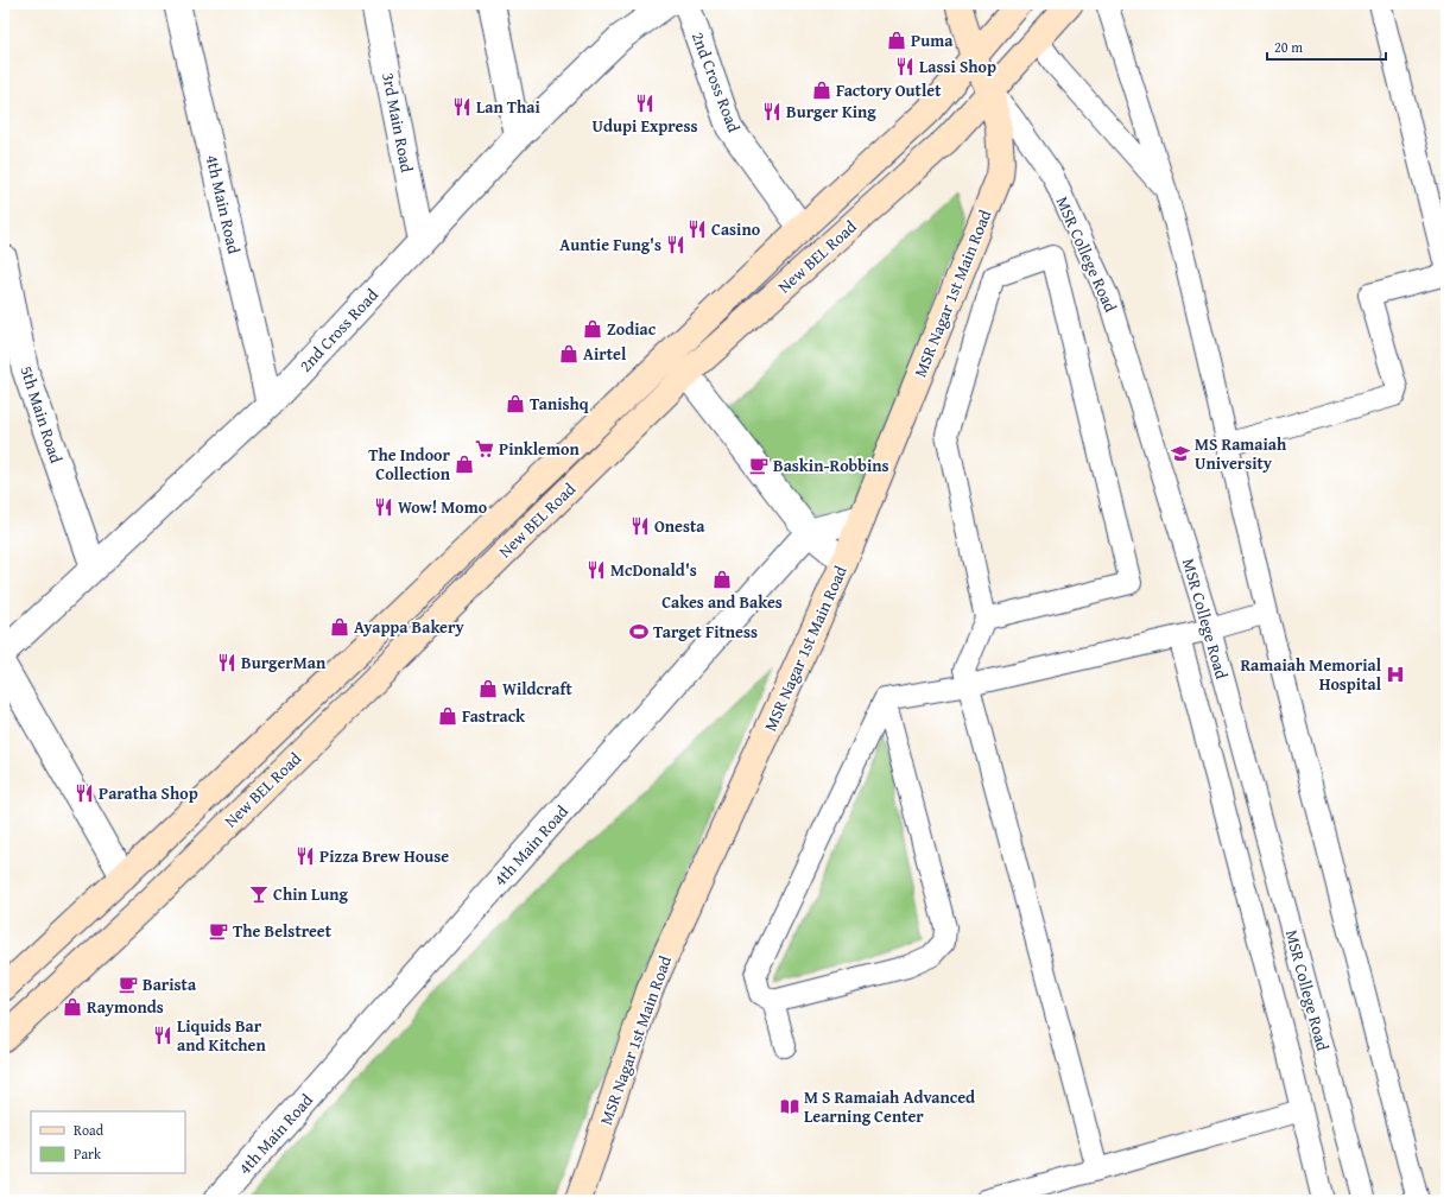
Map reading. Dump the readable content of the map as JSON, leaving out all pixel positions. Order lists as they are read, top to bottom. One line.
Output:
{"streets":{"main road":["New BEL Road","MSR Nagar 1st Main Road"],"street":["2nd Cross Road","3rd Main Road","4th Main Road","5th Main Road"],"lane":["MSR College Road"]},"crossings":[["2nd Cross Road","3rd Main Road"],["2nd Cross Road","4th Main Road"],["2nd Cross Road","New BEL Road"],["2nd Cross Road","5th Main Road"],["MSR College Road","New BEL Road"],["MSR College Road","MSR Nagar 1st Main Road"],["New BEL Road","MSR Nagar 1st Main Road"]],"places":{"shop":["Puma","Factory Outlet","Zodiac","Airtel","Tanishq","The Indoor Collection","Cakes and Bakes","Ayappa Bakery","Wildcraft","Fastrack","Raymonds"],"restaurant":["Lassi Shop","Udupi Express","Lan Thai","Burger King","Casino","Auntie Fung's","Wow! Momo","Onesta","McDonald's","BurgerMan","Paratha Shop","Pizza Brew House","Liquids Bar and Kitchen"],"supermarket":["Pinklemon"],"school or university":["MS Ramaiah University"],"cafe":["Baskin-Robbins","The Belstreet","Barista"],"sports":["Target Fitness"],"hospital":["Ramaiah Memorial Hospital"],"bar":["Chin Lung"],"library":["M S Ramaiah Advanced Learning Center"]},"legend":["Road","Park"],"scale_bar":"20 m"}
